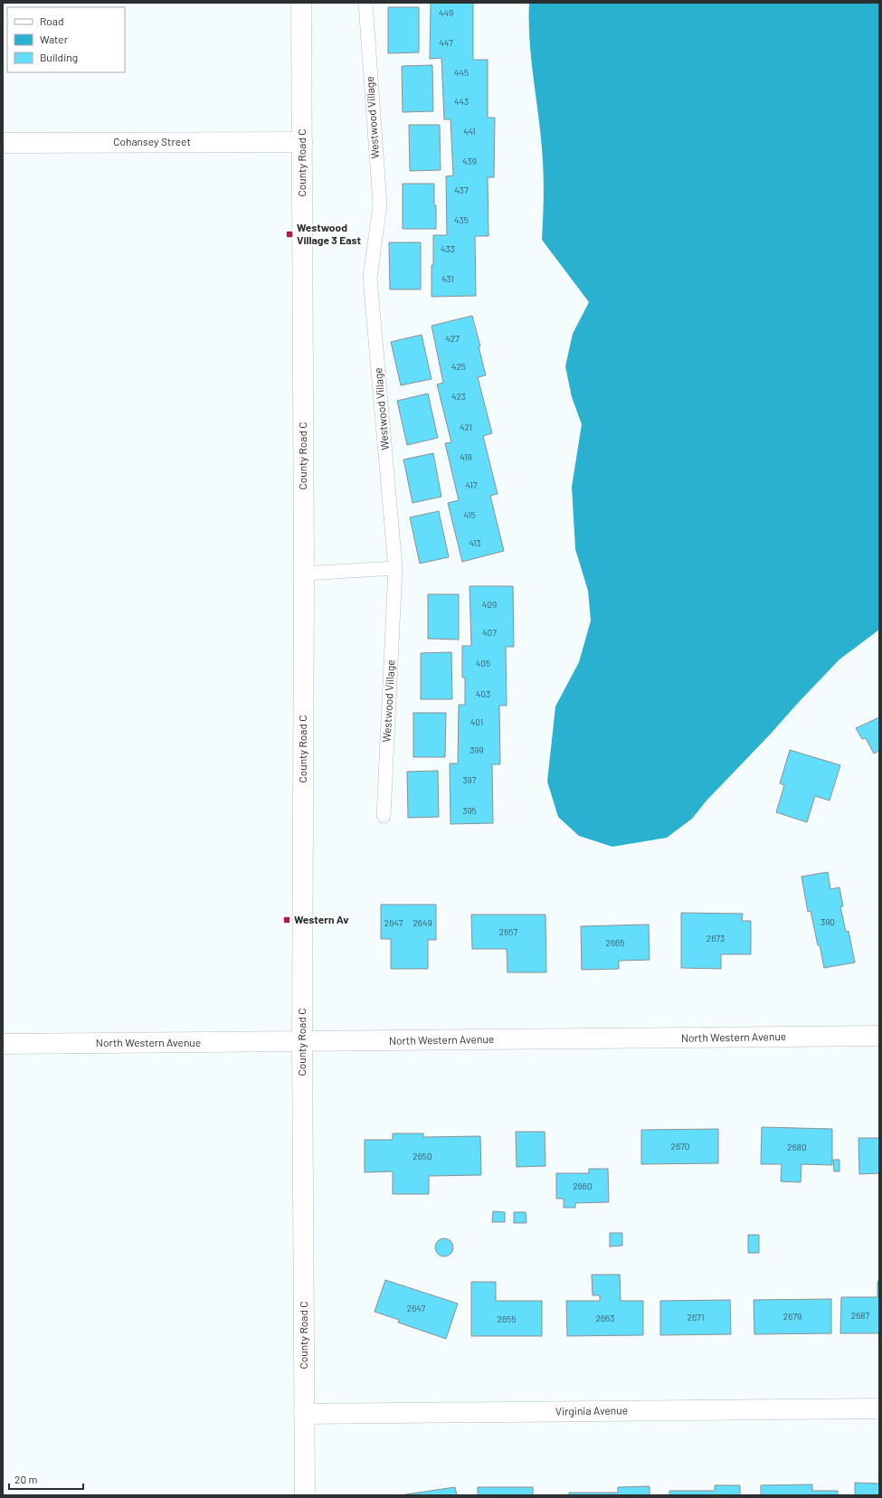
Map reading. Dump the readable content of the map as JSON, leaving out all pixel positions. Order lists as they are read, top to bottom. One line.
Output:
{"streets":{"street":["Cohansey Street","County Road C","North Western Avenue","Virginia Avenue"],"lane":["Westwood Village"]},"crossings":[["Cohansey Street","County Road C"],["County Road C","North Western Avenue"],["County Road C","Virginia Avenue"]],"places":{"transit":["Westwood Village 3 East","Western Av"]},"house_numbers":["449","447","445","443","441","439","437","435","433","431","427","425","423","421","419","417","415","413","409","407","405","403","401","399","397","395","390","2647","2649","2657","2673","2665","2670","2680","2650","2660","2647","2687","2679","2671","2663","2655"],"legend":["Road","Water","Building"],"scale_bar":"20 m"}
